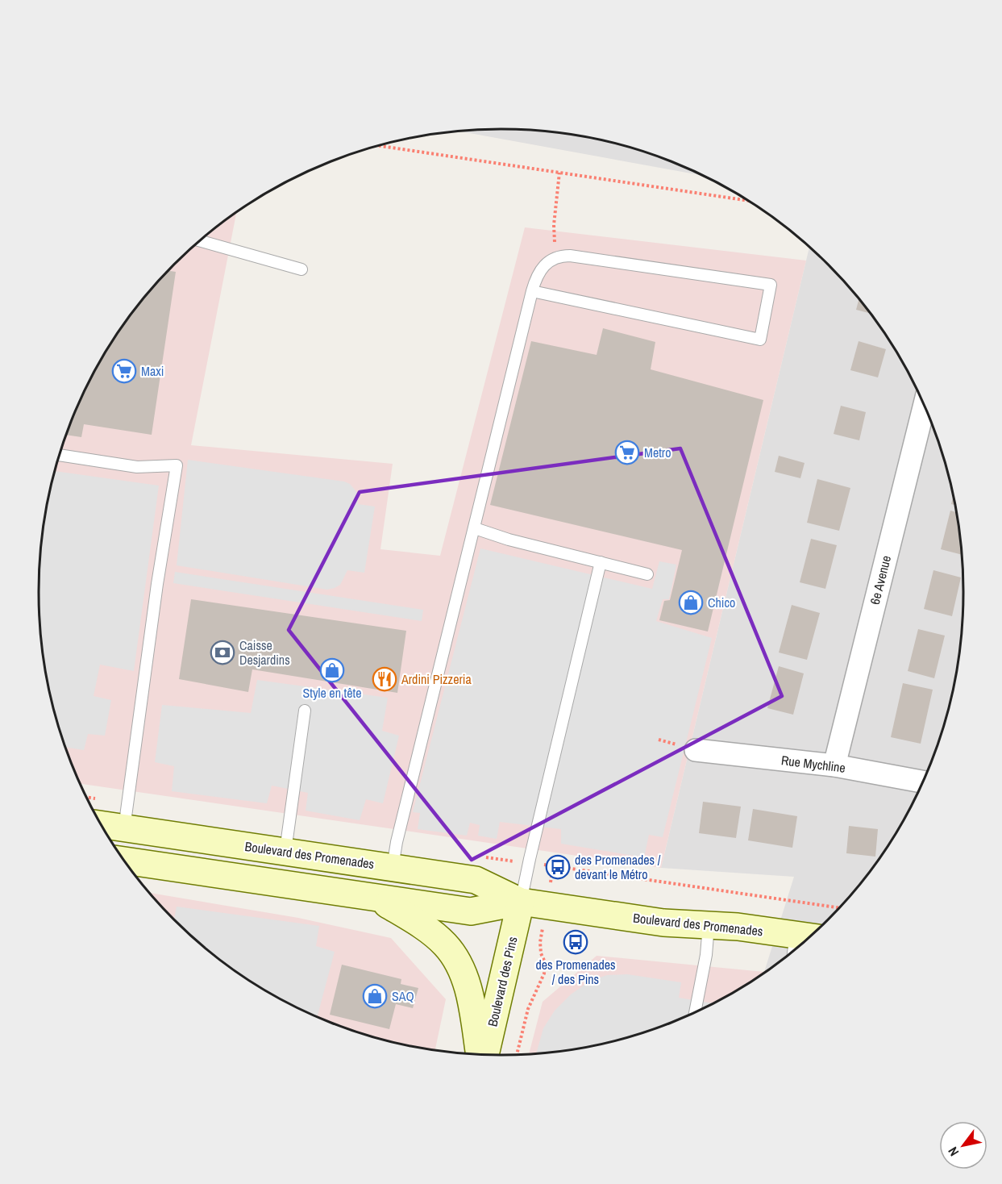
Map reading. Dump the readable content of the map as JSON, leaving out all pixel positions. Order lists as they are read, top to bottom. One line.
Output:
{"streets":{"street":["6e Avenue","Rue Mychline","Boulevard des Promenades","Boulevard des Pins"]},"crossings":[["6e Avenue","Rue Mychline"],["Boulevard des Promenades","Boulevard des Pins"]],"places":{"supermarket":["Maxi","Metro"],"shop":["Chico","Style en tête","SAQ"],"bank":["Caisse Desjardins"],"restaurant":["Ardini Pizzeria"],"bus stop":["des Promenades / devant le Métro","des Promenades / des Pins"]},"north":"bottom left"}
